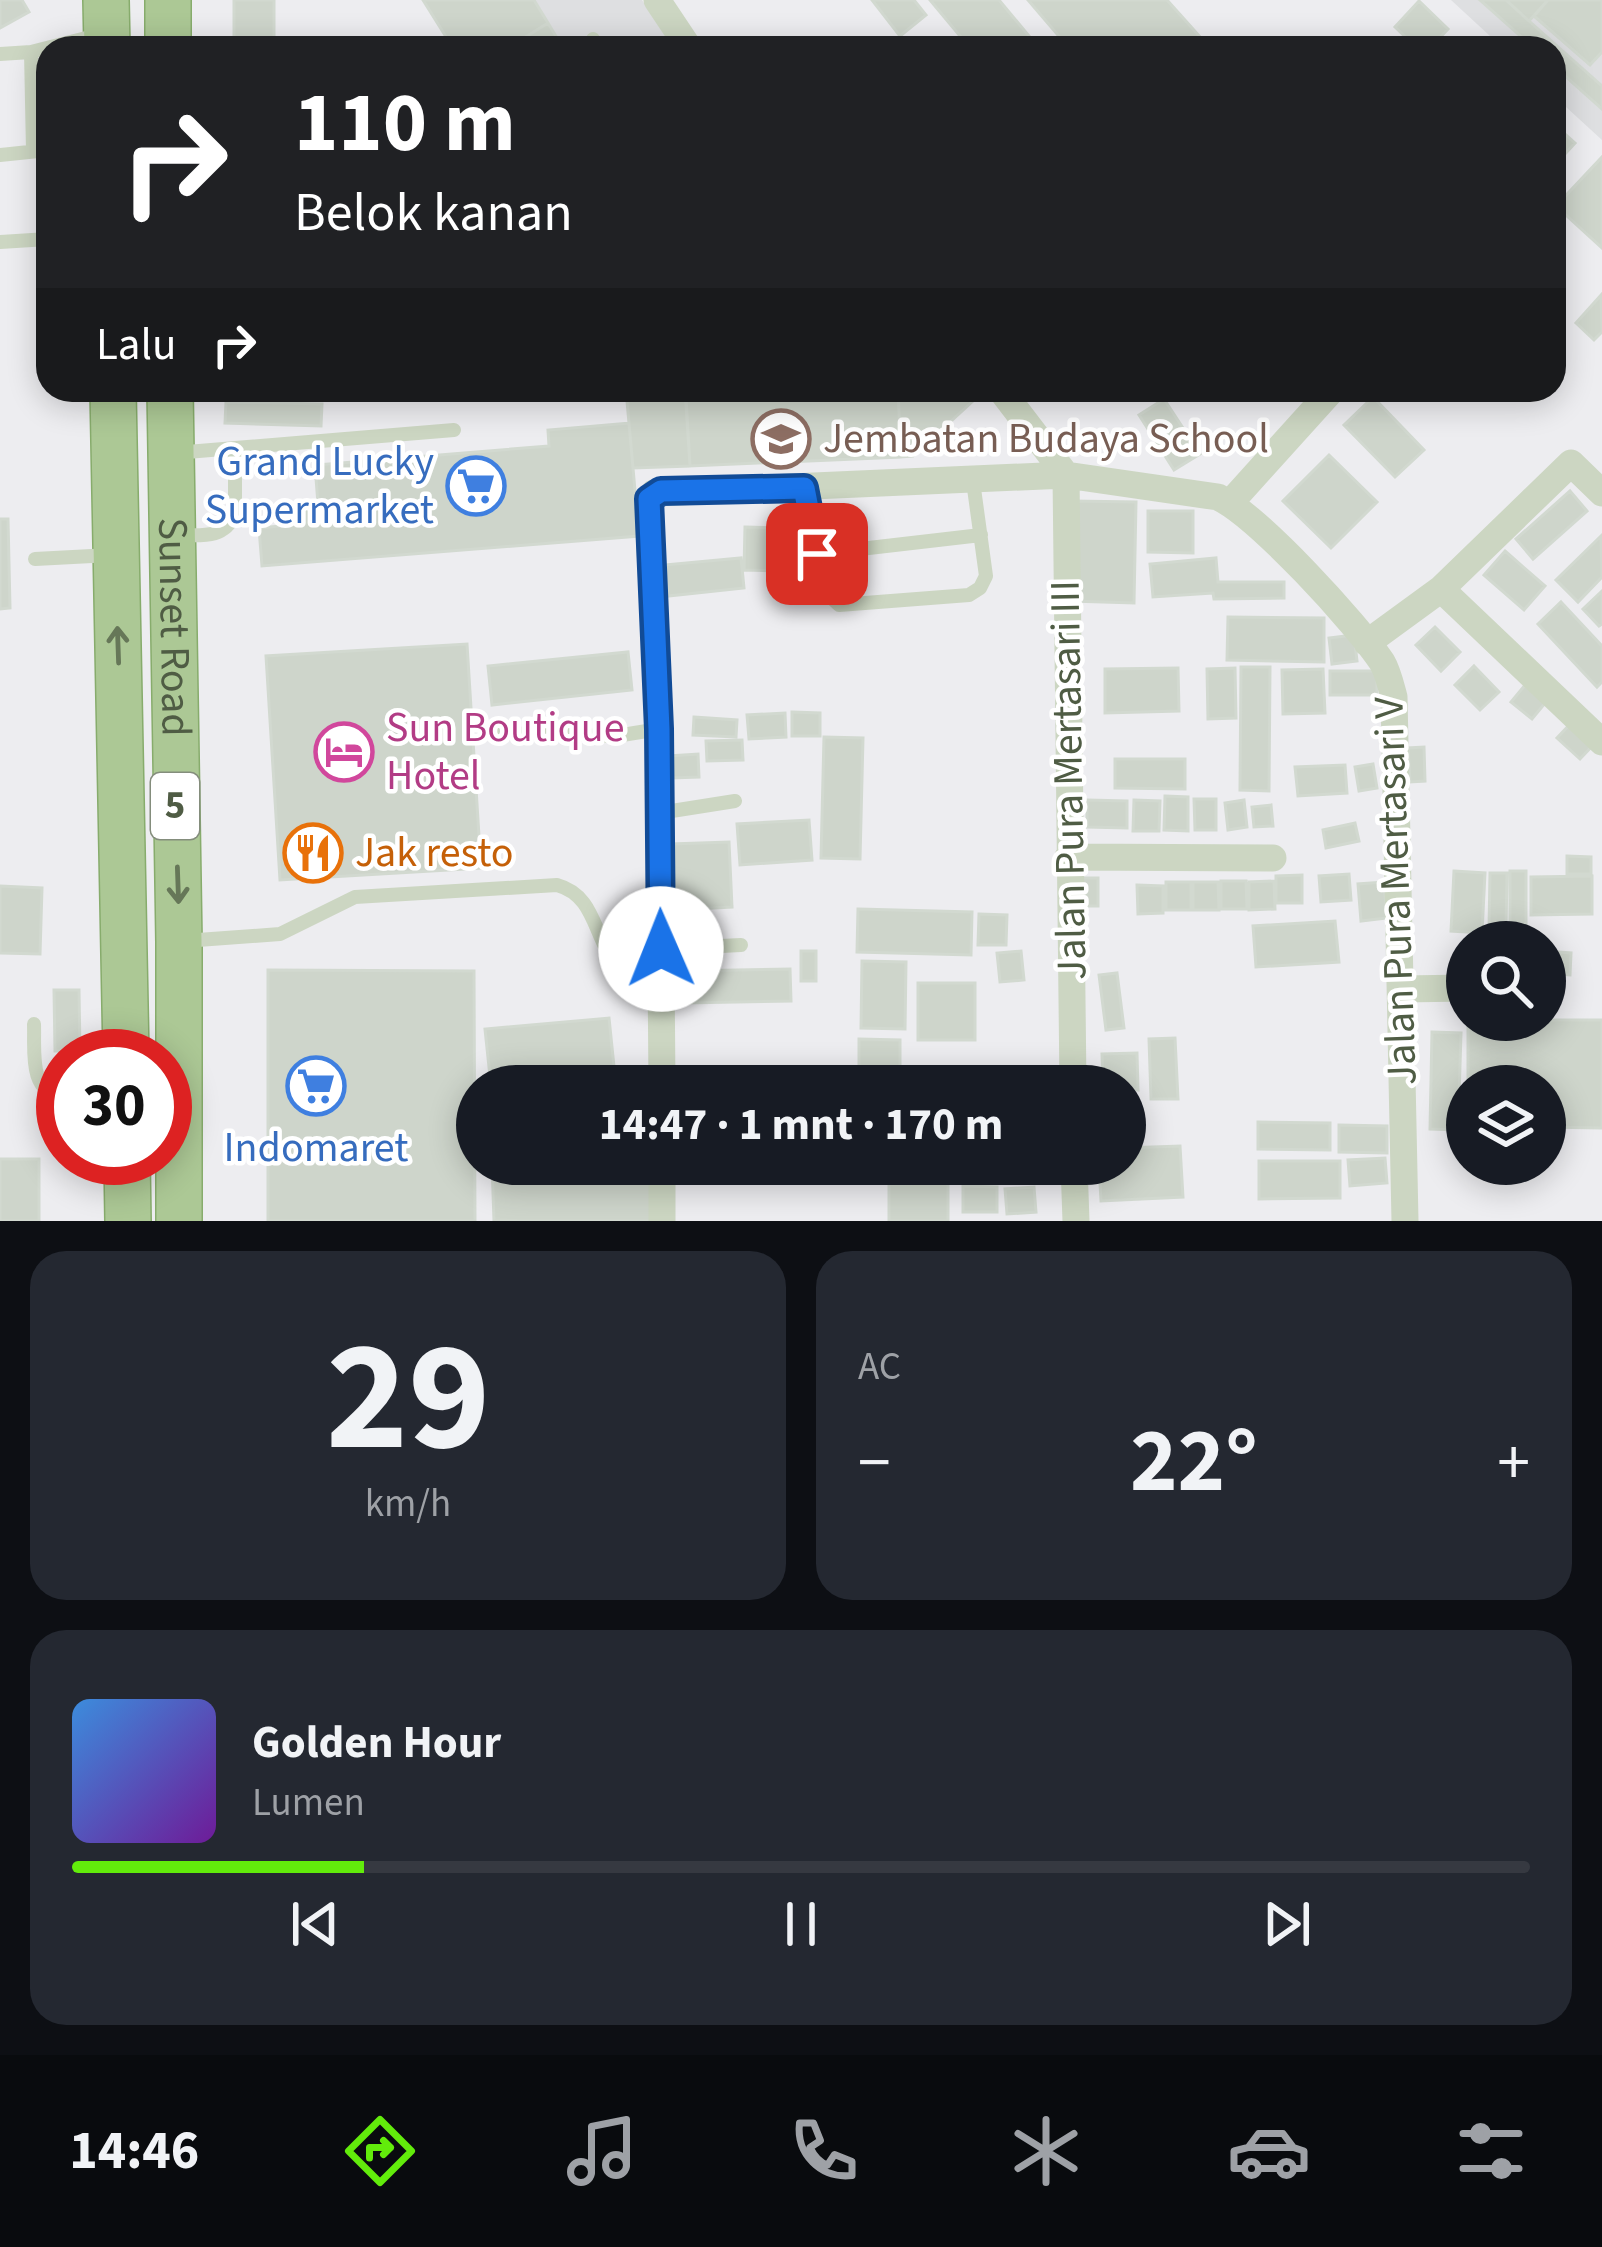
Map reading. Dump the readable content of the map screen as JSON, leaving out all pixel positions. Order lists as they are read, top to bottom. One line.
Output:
{"streets":{"highway":["Sunset Road","5"],"street":["Jalan Pura Mertasari III","Jalan Pura Mertasari V"]},"crossings":[["Jalan Pura Mertasari III","Jalan Pura Mertasari V"]],"places":{"school or university":["Jembatan Budaya School"],"supermarket":["Grand Lucky Supermarket","Indomaret"],"hotel":["Sun Boutique Hotel"],"restaurant":["Jak resto"]},"page":{"turn":["110 m","Belok kanan"],"then":"Lalu","limit":"30","trip":"14:47 · 1 mnt · 170 m","tile":[["29","km/h"],"AC"],"heat":["−","22°","+"],"song":["Golden Hour","Lumen"],"tabs":"14:46"}}
